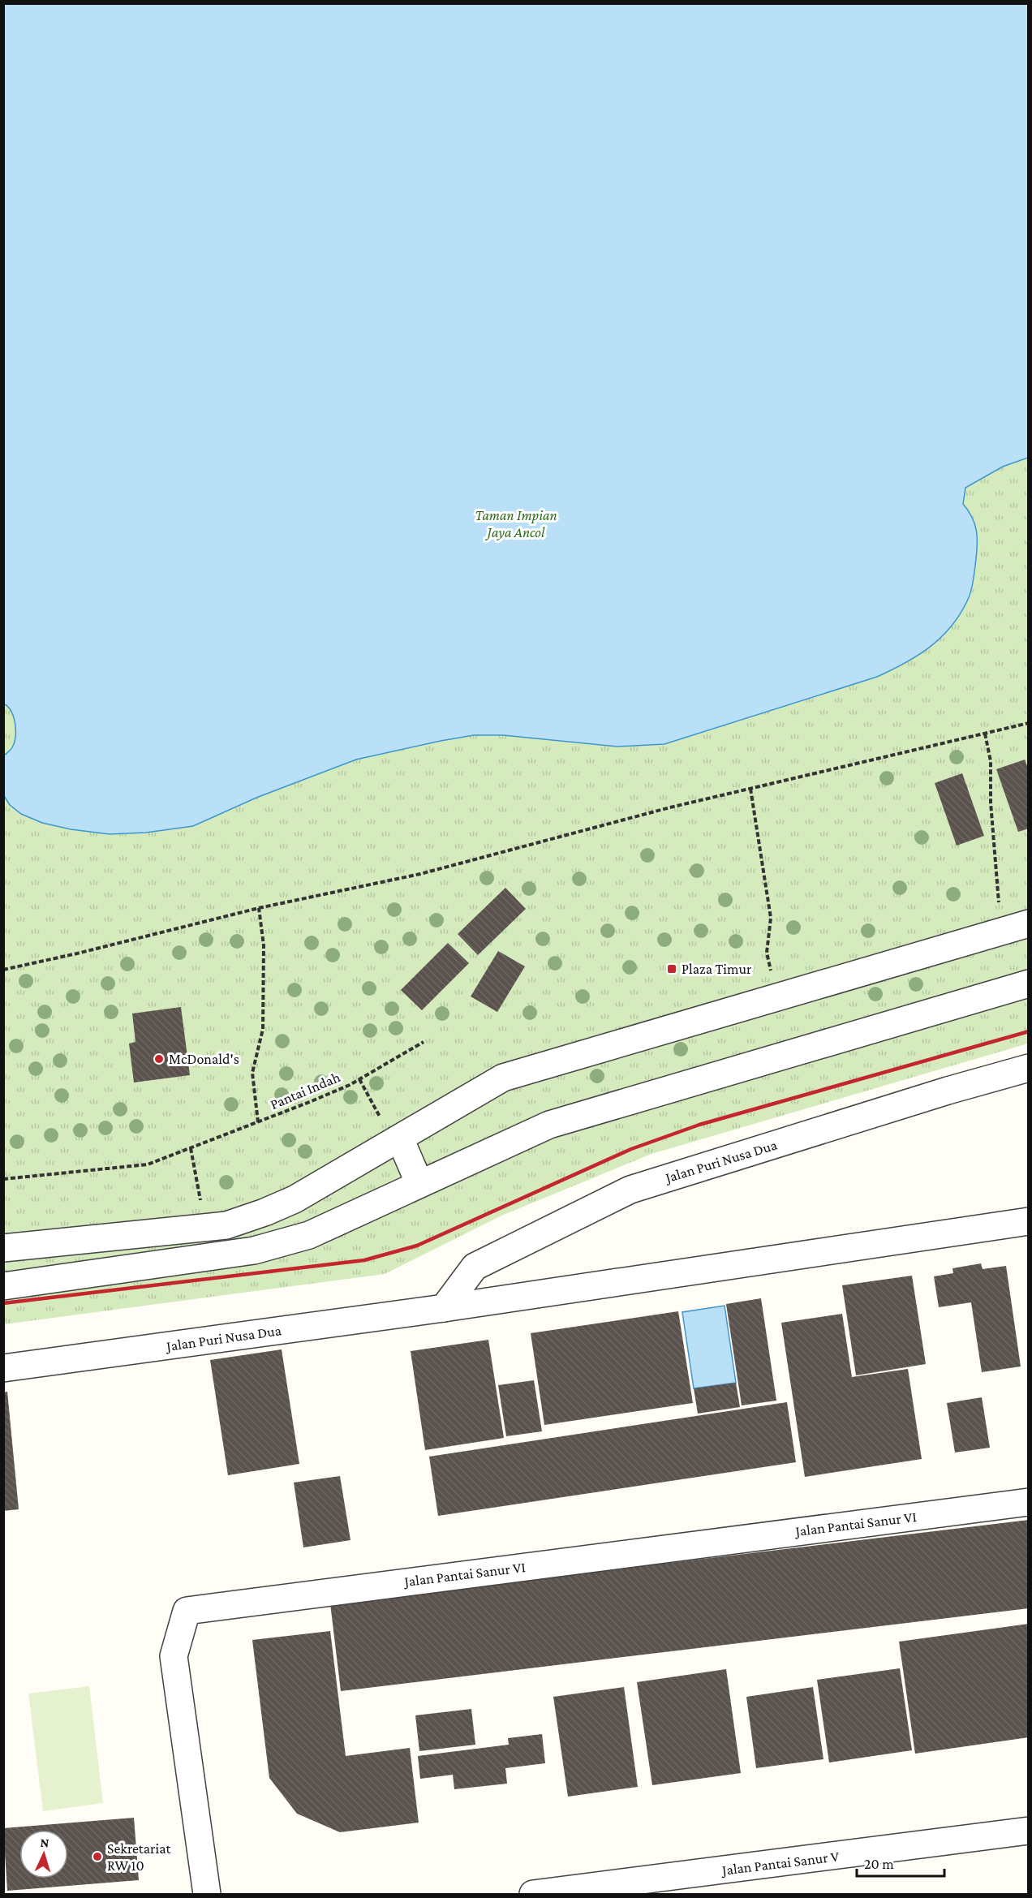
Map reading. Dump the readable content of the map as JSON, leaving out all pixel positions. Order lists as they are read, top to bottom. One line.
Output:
{"streets":{"street":["Jalan Puri Nusa Dua","Jalan Pantai Sanur VI","Jalan Pantai Sanur V"],"path":["Pantai Indah"]},"parks":["Taman Impian Jaya Ancol"],"places":{"transit":["Plaza Timur"],"other":["McDonald's","Sekretariat RW 10"]},"scale_bar":"20 m","north":"top"}
